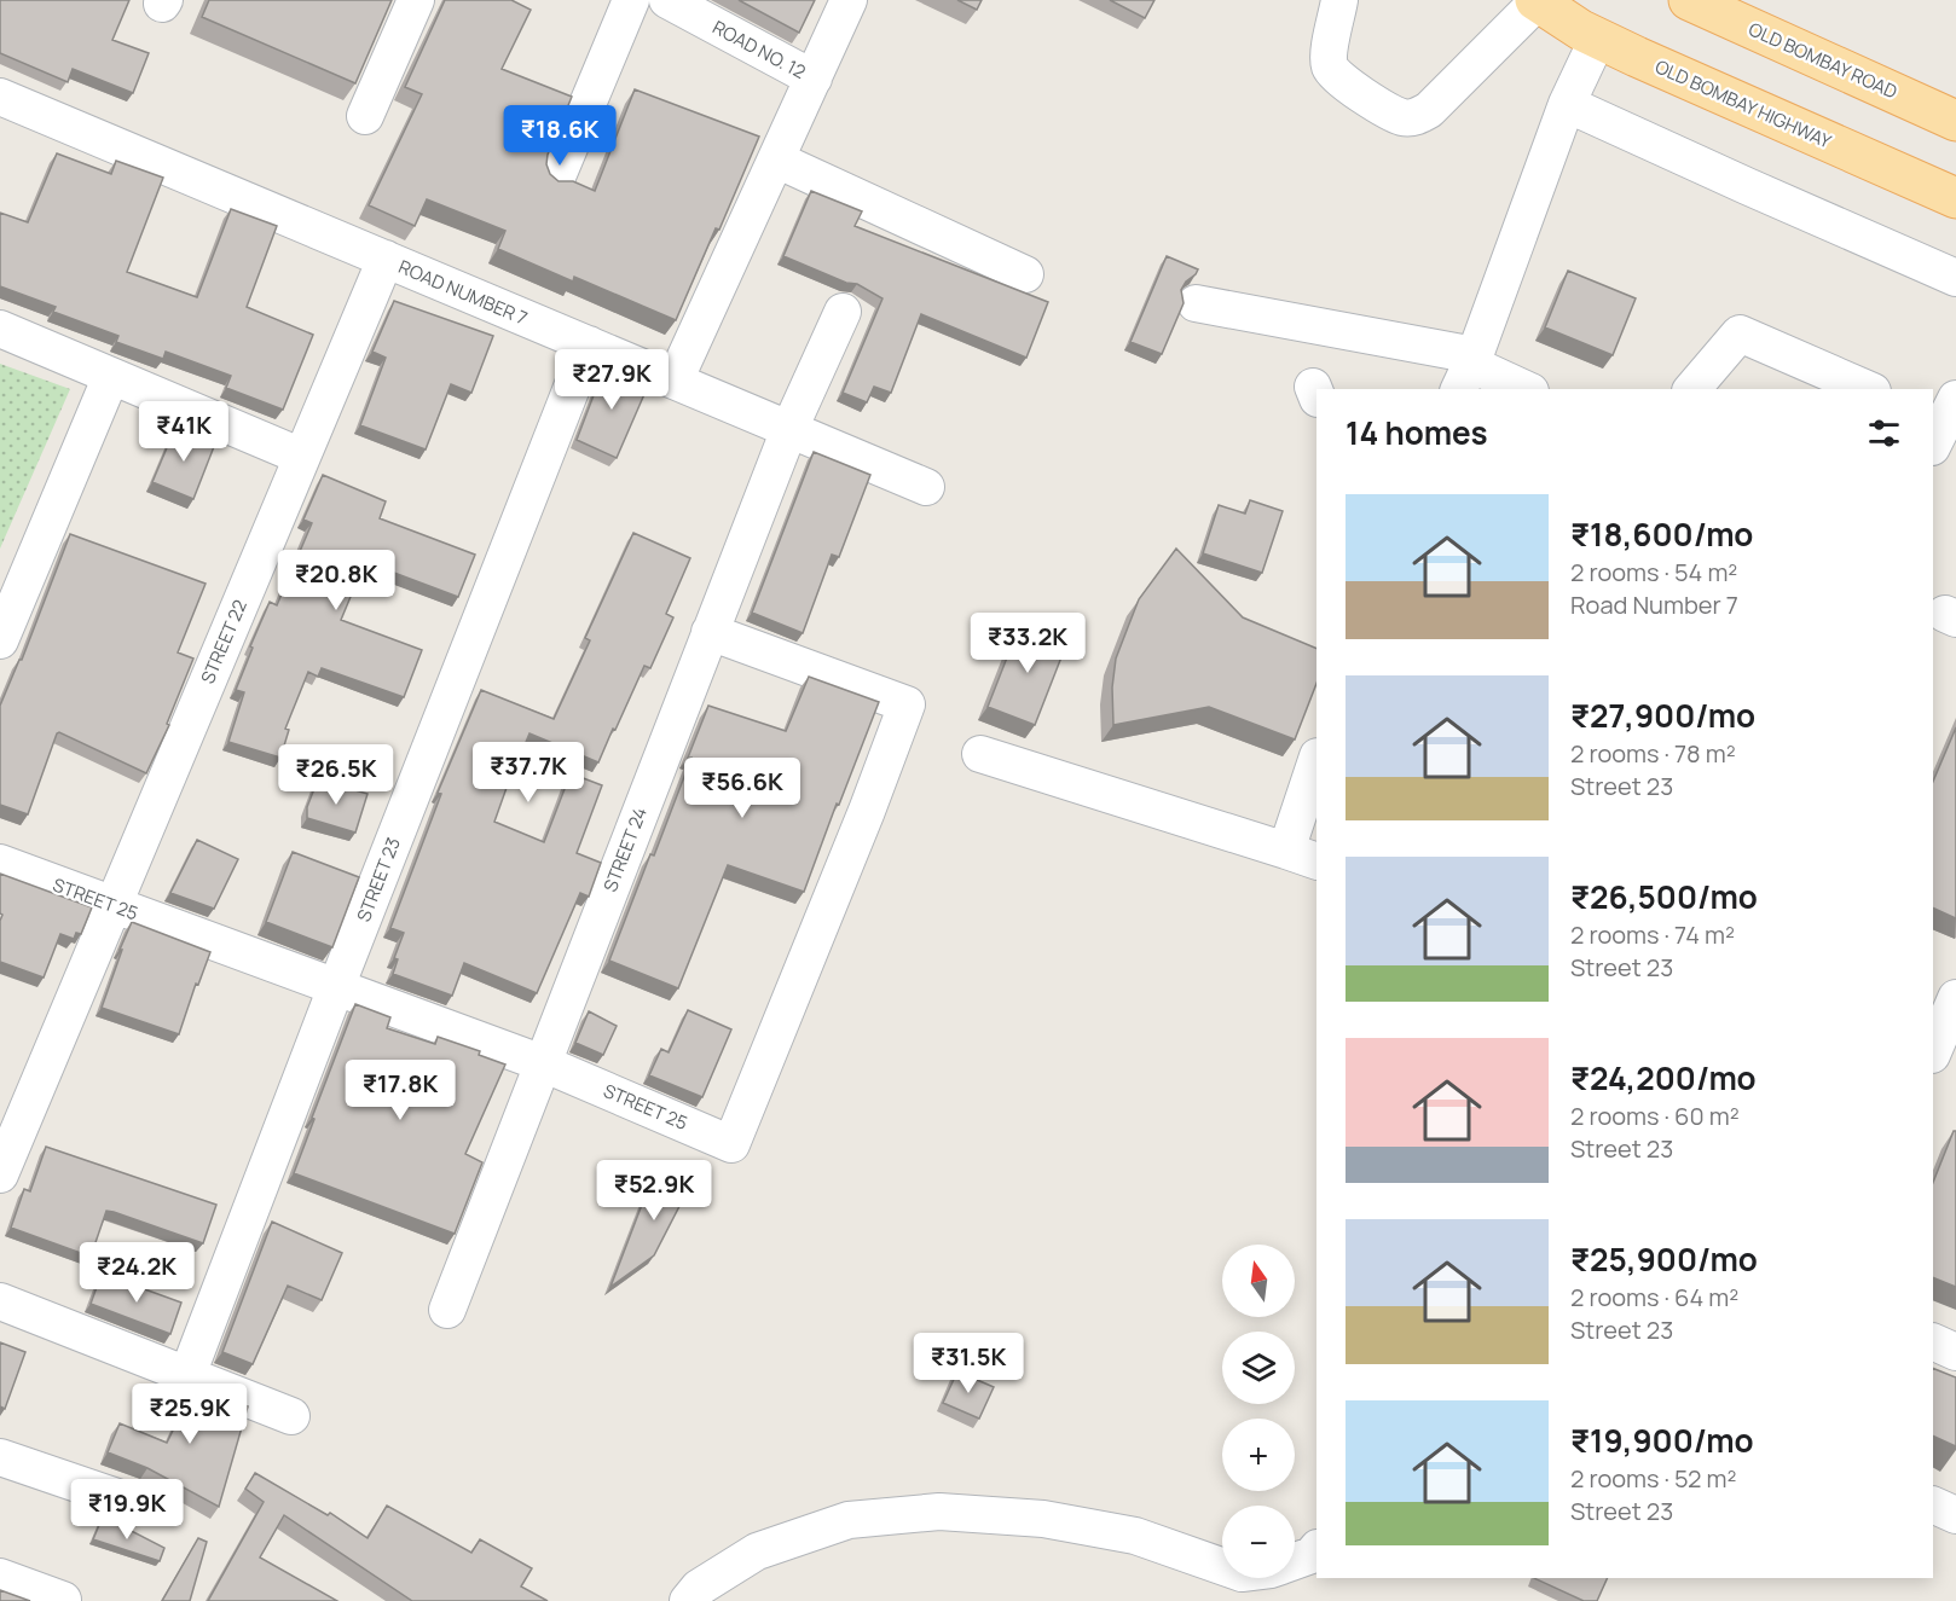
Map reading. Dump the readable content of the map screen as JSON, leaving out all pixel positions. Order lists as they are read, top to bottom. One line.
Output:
{"streets":{"main road":["OLD BOMBAY ROAD","OLD BOMBAY HIGHWAY"],"street":["ROAD NO. 12","ROAD NUMBER 7","STREET 22","STREET 24","STREET 23","STREET 25"]},"crossings":[["ROAD NUMBER 7","STREET 22"],["ROAD NUMBER 7","STREET 24"],["ROAD NUMBER 7","STREET 23"],["STREET 22","STREET 25"],["STREET 24","STREET 25"],["STREET 23","STREET 25"]],"north":"top","page":{"price":["₹18.6K","₹27.9K","₹41K","₹20.8K","₹33.2K","₹37.7K","₹26.5K","₹56.6K","₹17.8K","₹52.9K","₹24.2K","₹31.5K","₹25.9K","₹19.9K"],"heading":"14 homes","list":[{"name":"₹18,600/mo","note":"2 rooms · 54 m² · Road Number 7"},{"name":"₹27,900/mo","note":"2 rooms · 78 m² · Street 23"},{"name":"₹26,500/mo","note":"2 rooms · 74 m² · Street 23"},{"name":"₹24,200/mo","note":"2 rooms · 60 m² · Street 23"},{"name":"₹25,900/mo","note":"2 rooms · 64 m² · Street 23"},{"name":"₹19,900/mo","note":"2 rooms · 52 m² · Street 23"}],"map_buttons":["+","−"]}}
